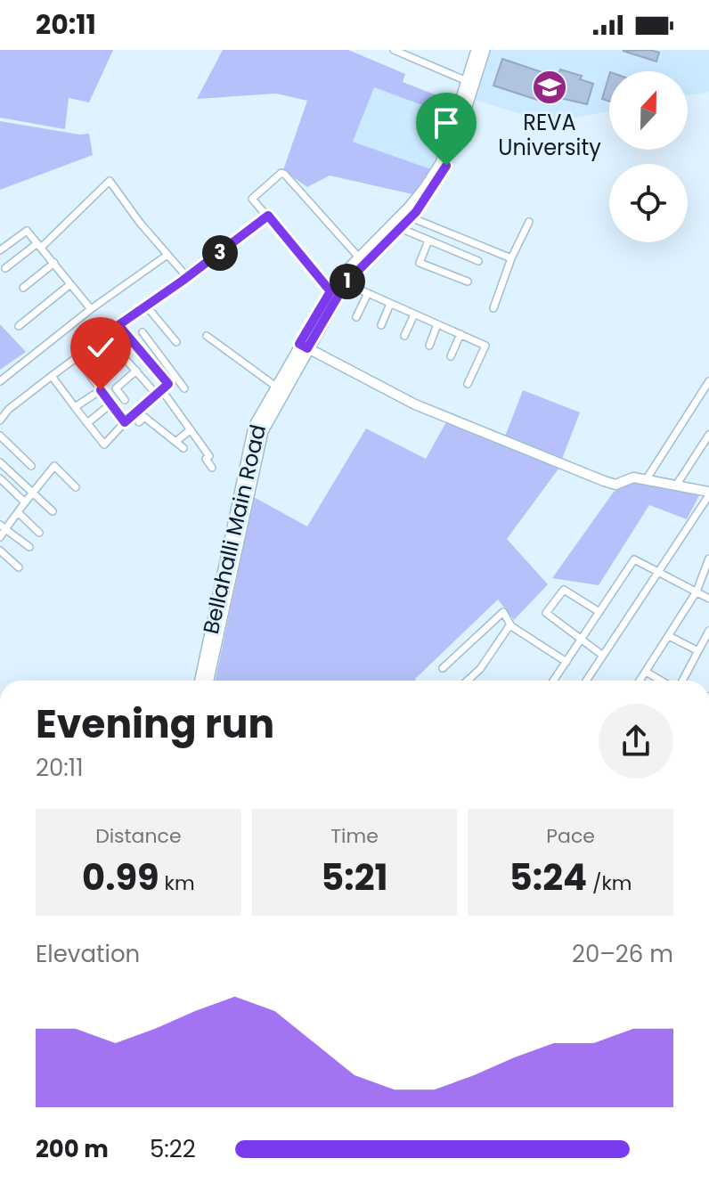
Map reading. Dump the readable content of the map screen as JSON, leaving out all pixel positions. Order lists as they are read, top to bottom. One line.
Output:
{"streets":{"main road":["Bellahalli Main Road"]},"places":{"school or university":["REVA University"]},"north":"top","page":{"status":"20:11","pins":["3","1"],"heading":["Evening run","20:11"],"stats":[["Distance","0.99 km"],["Time","5:21"],["Pace","5:24 /km"]],"chart":["Elevation","20–26 m"],"list":[{"name":"200 m","note":"5:22"}]}}
